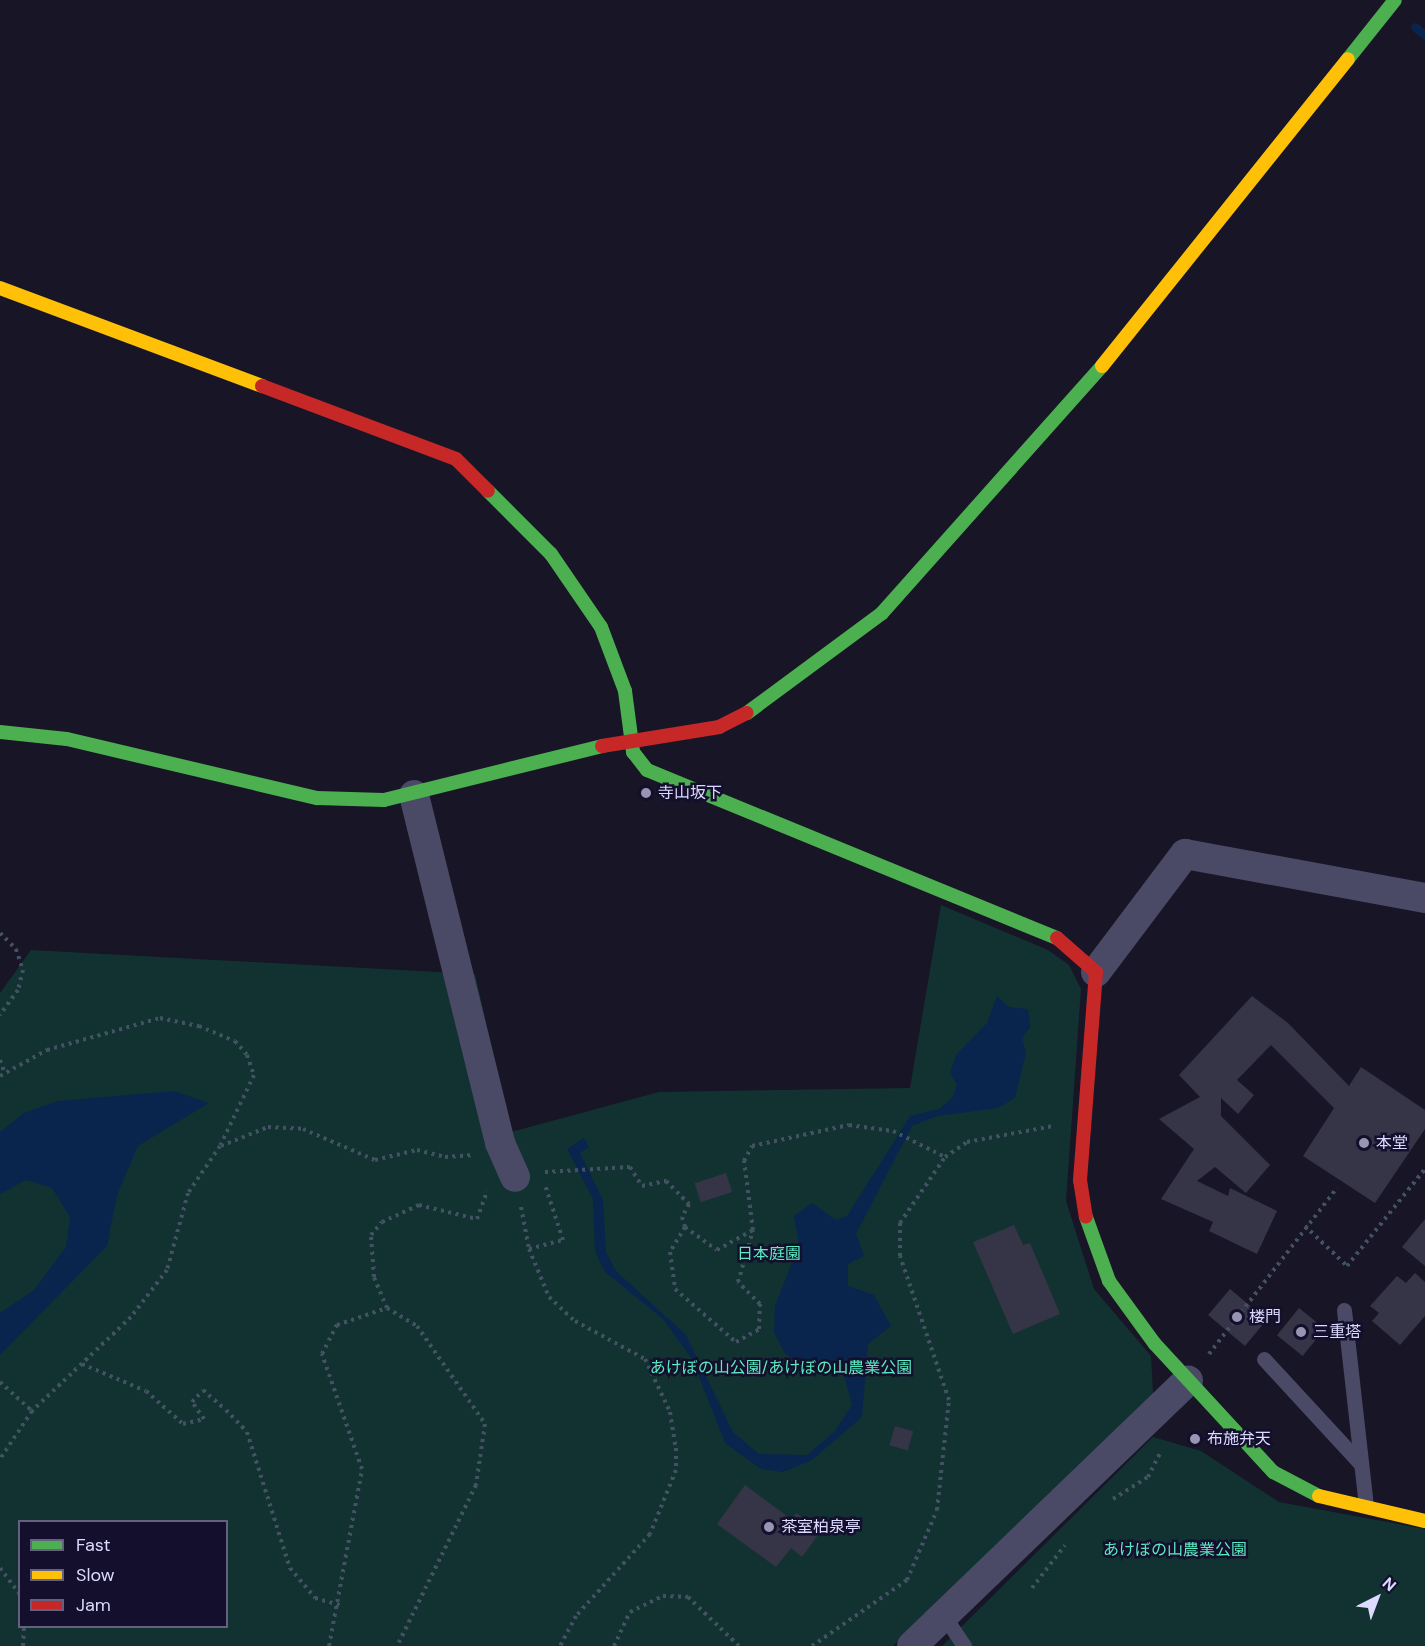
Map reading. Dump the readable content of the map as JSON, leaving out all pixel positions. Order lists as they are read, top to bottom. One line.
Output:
{"parks":["日本庭園","あけぼの山公園/あけぼの山農業公園","あけぼの山農業公園"],"places":["寺山坂下","本堂","楼門","三重塔","布施弁天","茶室柏泉亭"],"legend":["Fast","Slow","Jam"],"north":"top right"}
